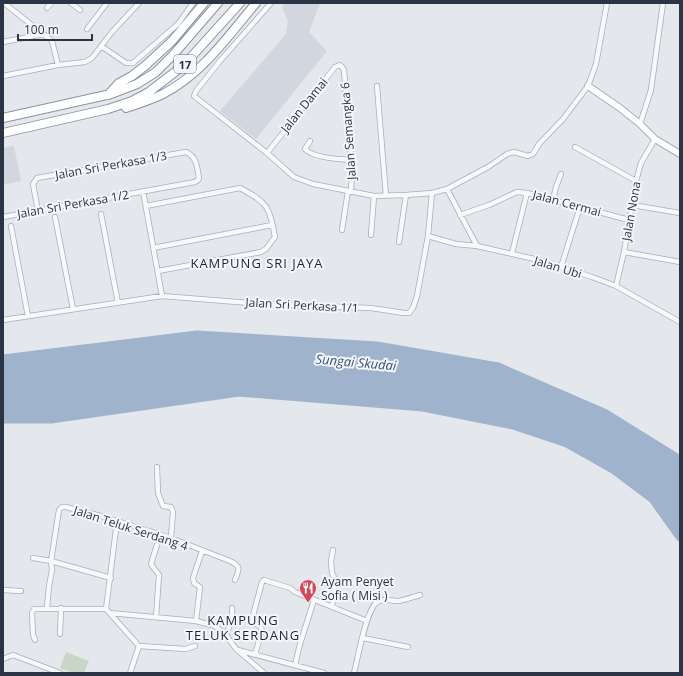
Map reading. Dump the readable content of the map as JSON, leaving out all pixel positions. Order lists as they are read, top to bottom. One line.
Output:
{"streets":{"highway":["17"],"street":["Jalan Damai","Jalan Semangka 6","Jalan Sri Perkasa 1/3","Jalan Cermai","Jalan Sri Perkasa 1/2","Jalan Nona","Jalan Ubi","Jalan Sri Perkasa 1/1","Jalan Teluk Serdang 4"]},"crossings":[["Jalan Damai","Jalan Semangka 6"],["Jalan Sri Perkasa 1/3","Jalan Sri Perkasa 1/2"],["Jalan Cermai","Jalan Nona"],["Jalan Sri Perkasa 1/2","Jalan Sri Perkasa 1/1"],["Jalan Nona","Jalan Ubi"],["Jalan Ubi","Jalan Sri Perkasa 1/1"]],"districts":["KAMPUNG SRI JAYA","KAMPUNG TELUK SERDANG"],"water":["Sungai Skudai"],"places":{"restaurant":["Ayam Penyet Sofia ( Misi )"]},"scale_bar":"100 m"}
